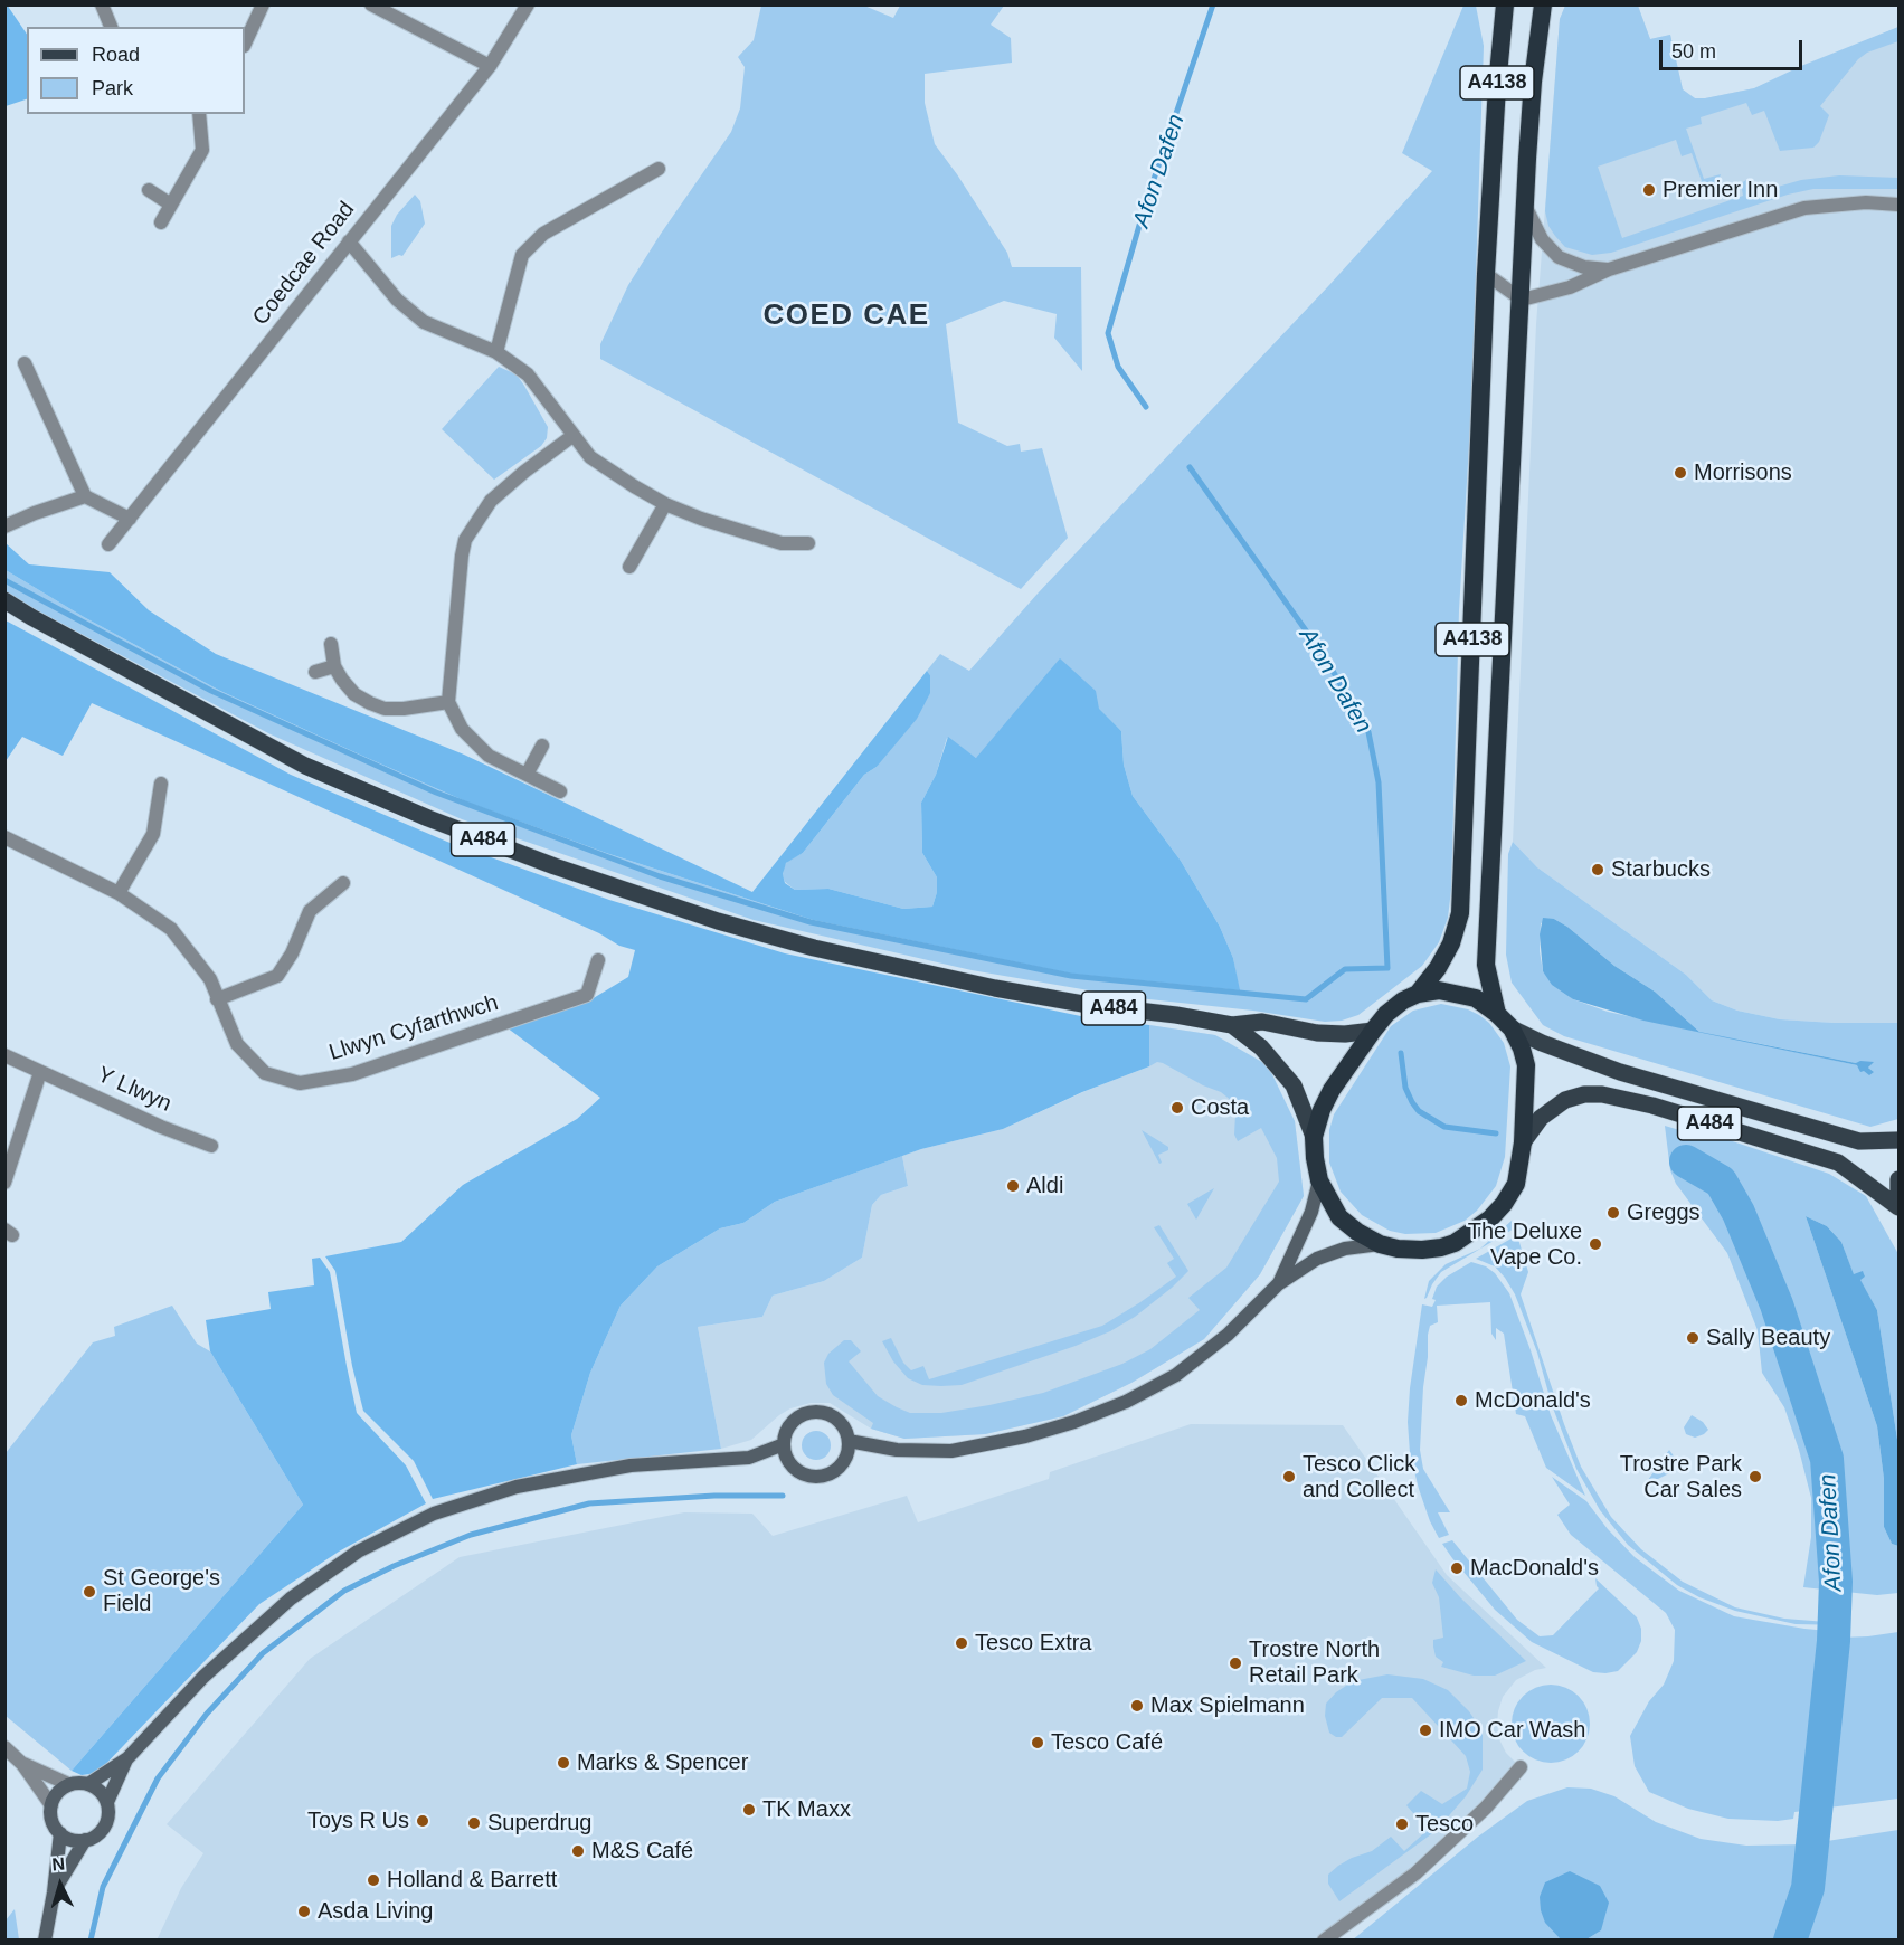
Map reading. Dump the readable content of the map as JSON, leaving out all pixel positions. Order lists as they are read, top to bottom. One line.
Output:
{"streets":{"highway":["A4138"],"main road":["A484"],"street":["Coedcae Road","Llwyn Cyfarthwch","Y Llwyn"]},"crossings":[["A4138","A484"]],"districts":["COED CAE"],"water":["Afon Dafen"],"places":["Premier Inn","Morrisons","Starbucks","Costa","Aldi","Greggs","The Deluxe Vape Co.","Sally Beauty","McDonald's","Tesco Click and Collect","Trostre Park Car Sales","MacDonald's","St George's Field","Tesco Extra","Trostre North Retail Park","Max Spielmann","IMO Car Wash","Tesco Café","Marks & Spencer","TK Maxx","Toys R Us","Superdrug","Tesco","M&S Café","Holland & Barrett","Asda Living"],"legend":["Road","Park"],"scale_bar":"50 m","north":"top"}
